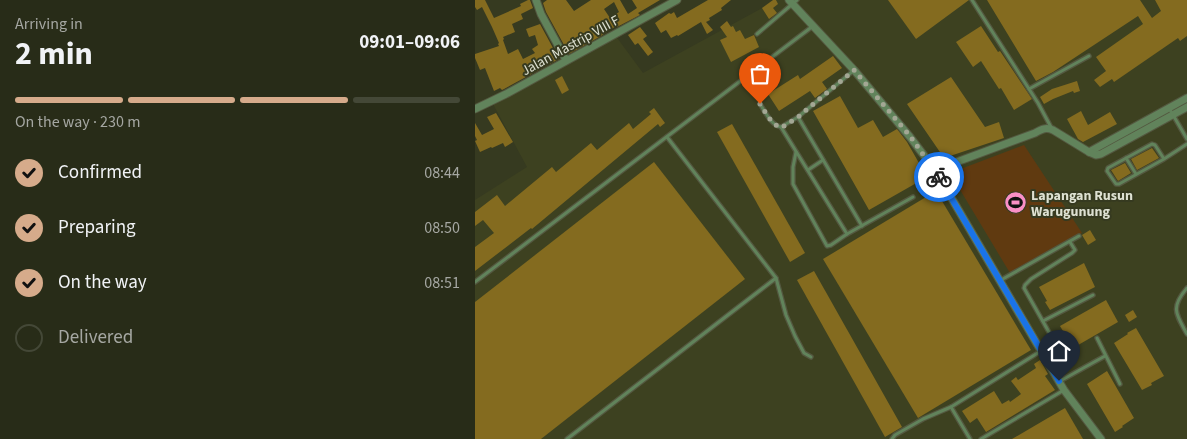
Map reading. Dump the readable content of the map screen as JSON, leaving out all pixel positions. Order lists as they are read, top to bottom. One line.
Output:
{"streets":{"street":["Jalan Mastrip VIII F"]},"places":{"sports":["Lapangan Rusun Warugunung"]},"page":{"heading":["2 min","Arriving in","09:01–09:06"],"bar":"On the way · 230 m","list":[["Confirmed","08:44"],["Preparing","08:50"],["On the way","08:51"],"Delivered"]}}
